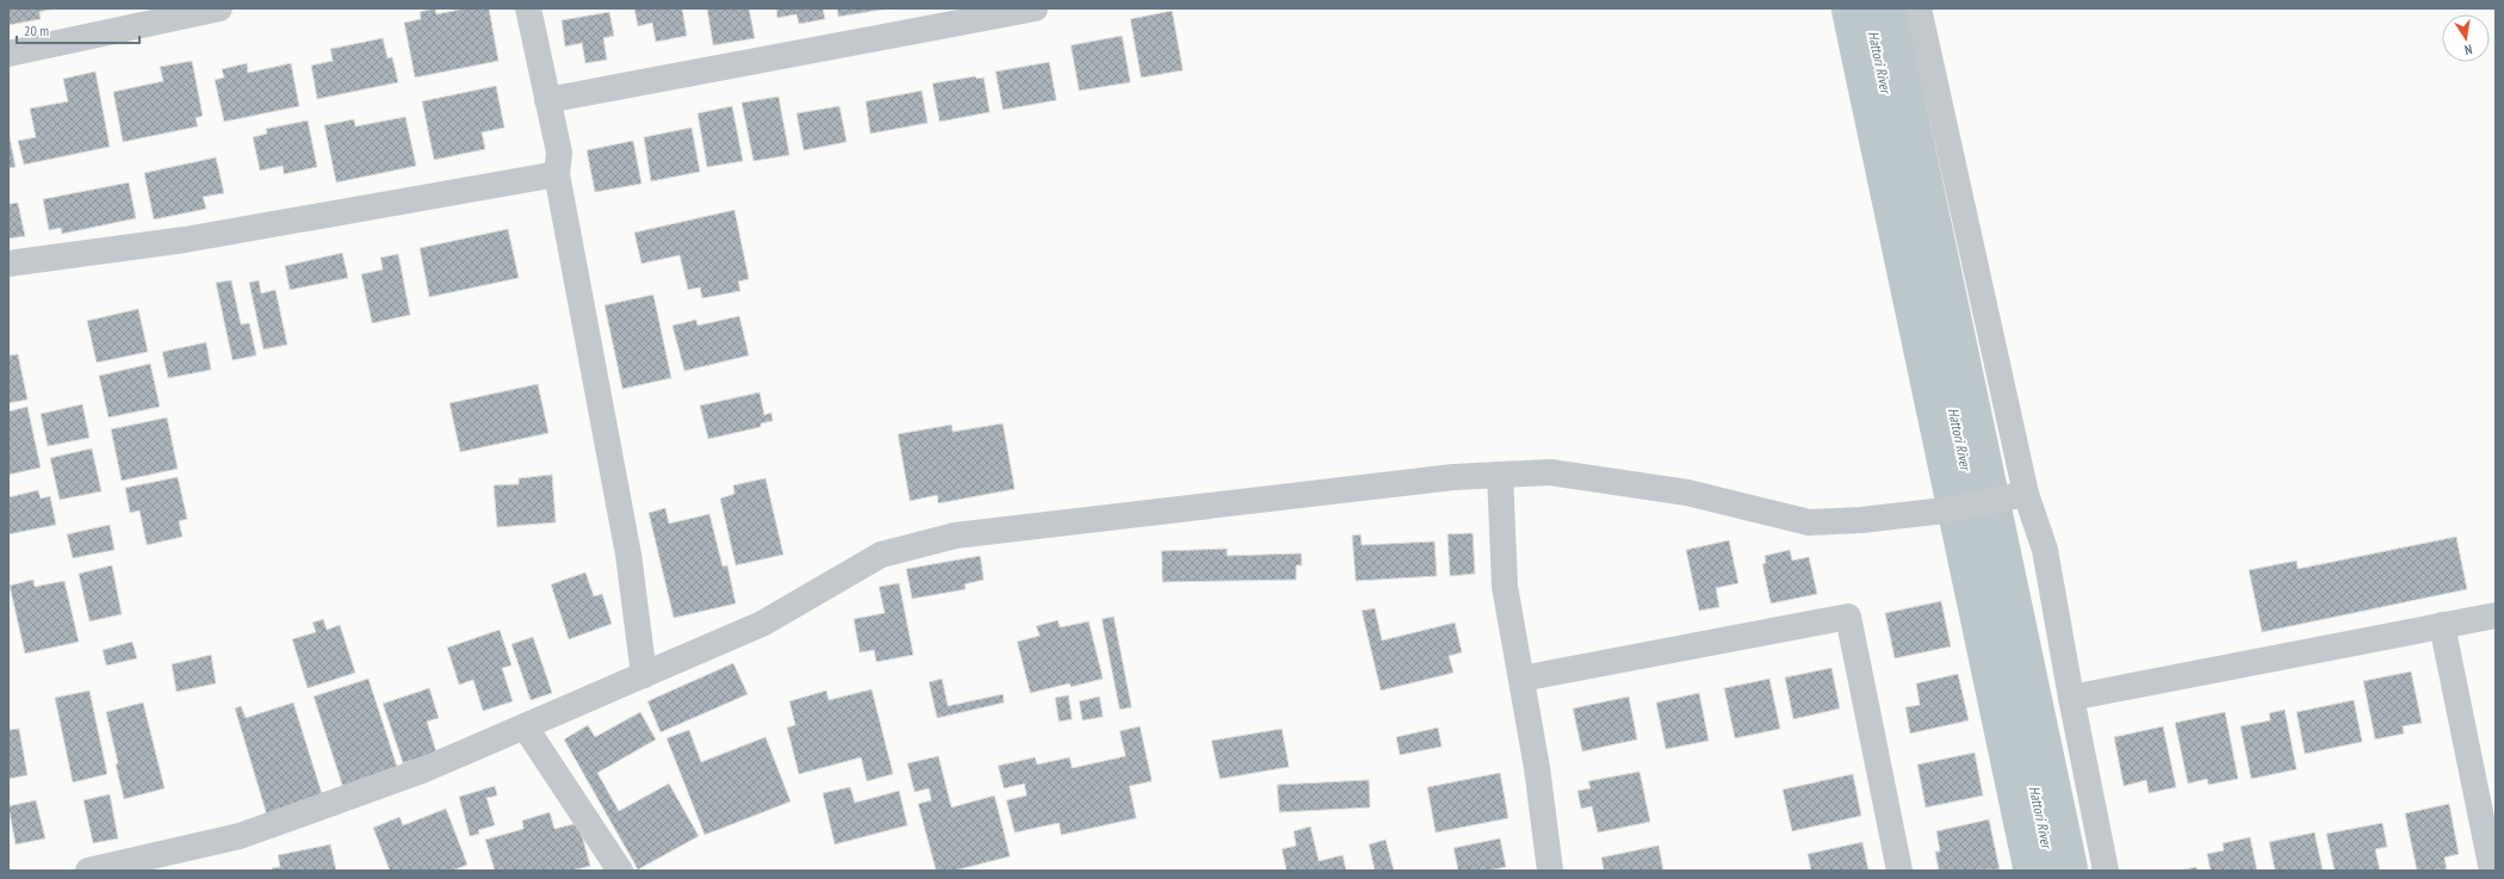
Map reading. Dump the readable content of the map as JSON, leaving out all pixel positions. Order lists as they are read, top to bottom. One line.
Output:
{"water":["Hattori River"],"scale_bar":"20 m","north":"bottom"}
